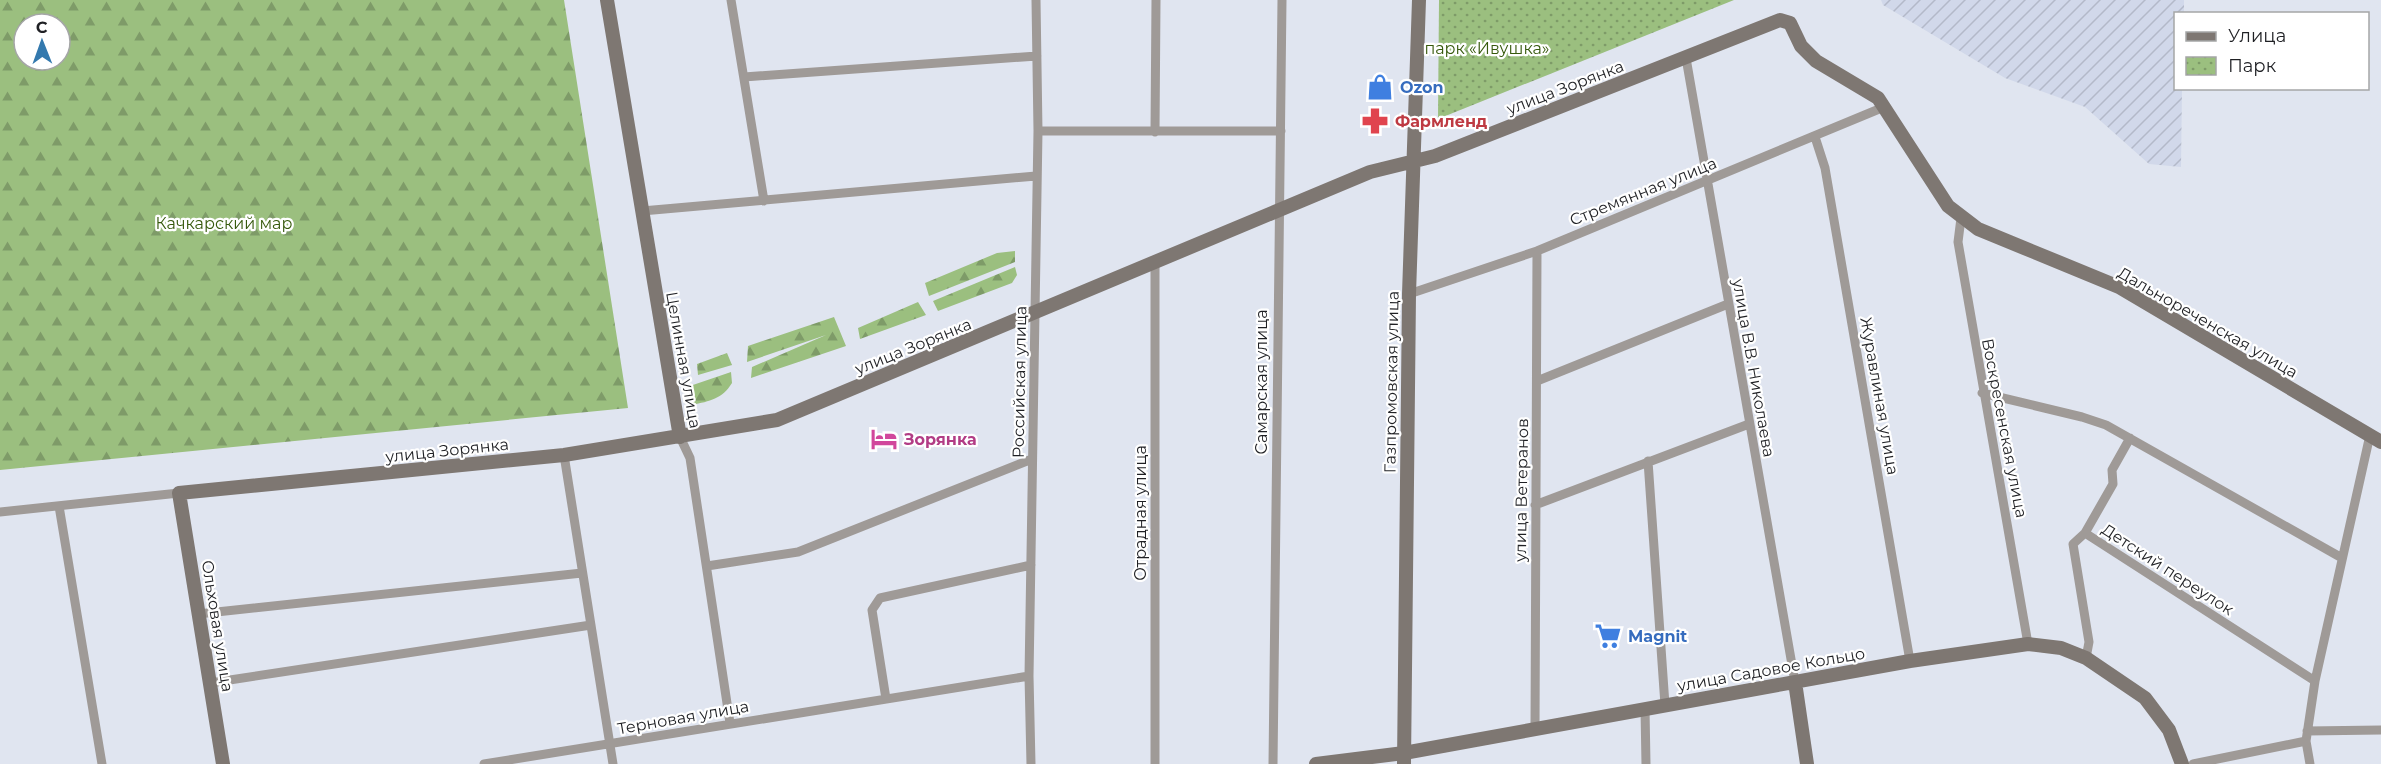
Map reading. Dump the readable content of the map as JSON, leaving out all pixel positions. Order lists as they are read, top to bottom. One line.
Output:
{"streets":{"street":["улица Зорянка","Стремянная улица","Дальнореченская улица","Целинная улица","улица В.В. Николаева","Российская улица","Самарская улица","Газпромовская улица","Журавлиная улица","Воскресенская улица","улица Ветеранов","Отрадная улица","Детский переулок","Ольховая улица","улица Садовое Кольцо","Терновая улица"]},"crossings":[["улица Зорянка","Дальнореченская улица"],["улица Зорянка","Целинная улица"],["улица Зорянка","улица В.В. Николаева"],["улица Зорянка","Российская улица"],["улица Зорянка","Самарская улица"],["улица Зорянка","Газпромовская улица"],["улица Зорянка","Отрадная улица"],["улица Зорянка","Ольховая улица"],["Стремянная улица","Дальнореченская улица"],["Стремянная улица","улица В.В. Николаева"],["Стремянная улица","Газпромовская улица"],["Стремянная улица","Журавлиная улица"],["Стремянная улица","улица Ветеранов"],["Дальнореченская улица","Воскресенская улица"],["Целинная улица","Терновая улица"],["улица В.В. Николаева","улица Садовое Кольцо"],["Российская улица","Терновая улица"],["Газпромовская улица","улица Садовое Кольцо"],["Журавлиная улица","улица Садовое Кольцо"],["Воскресенская улица","улица Садовое Кольцо"],["улица Ветеранов","улица Садовое Кольцо"],["Детский переулок","улица Садовое Кольцо"]],"parks":["парк «Ивушка»","Качкарский мар"],"places":{"shop":["Ozon"],"pharmacy":["Фармленд"],"hotel":["Зорянка"],"supermarket":["Magnit"]},"legend":["Улица","Парк"],"north":"top"}
